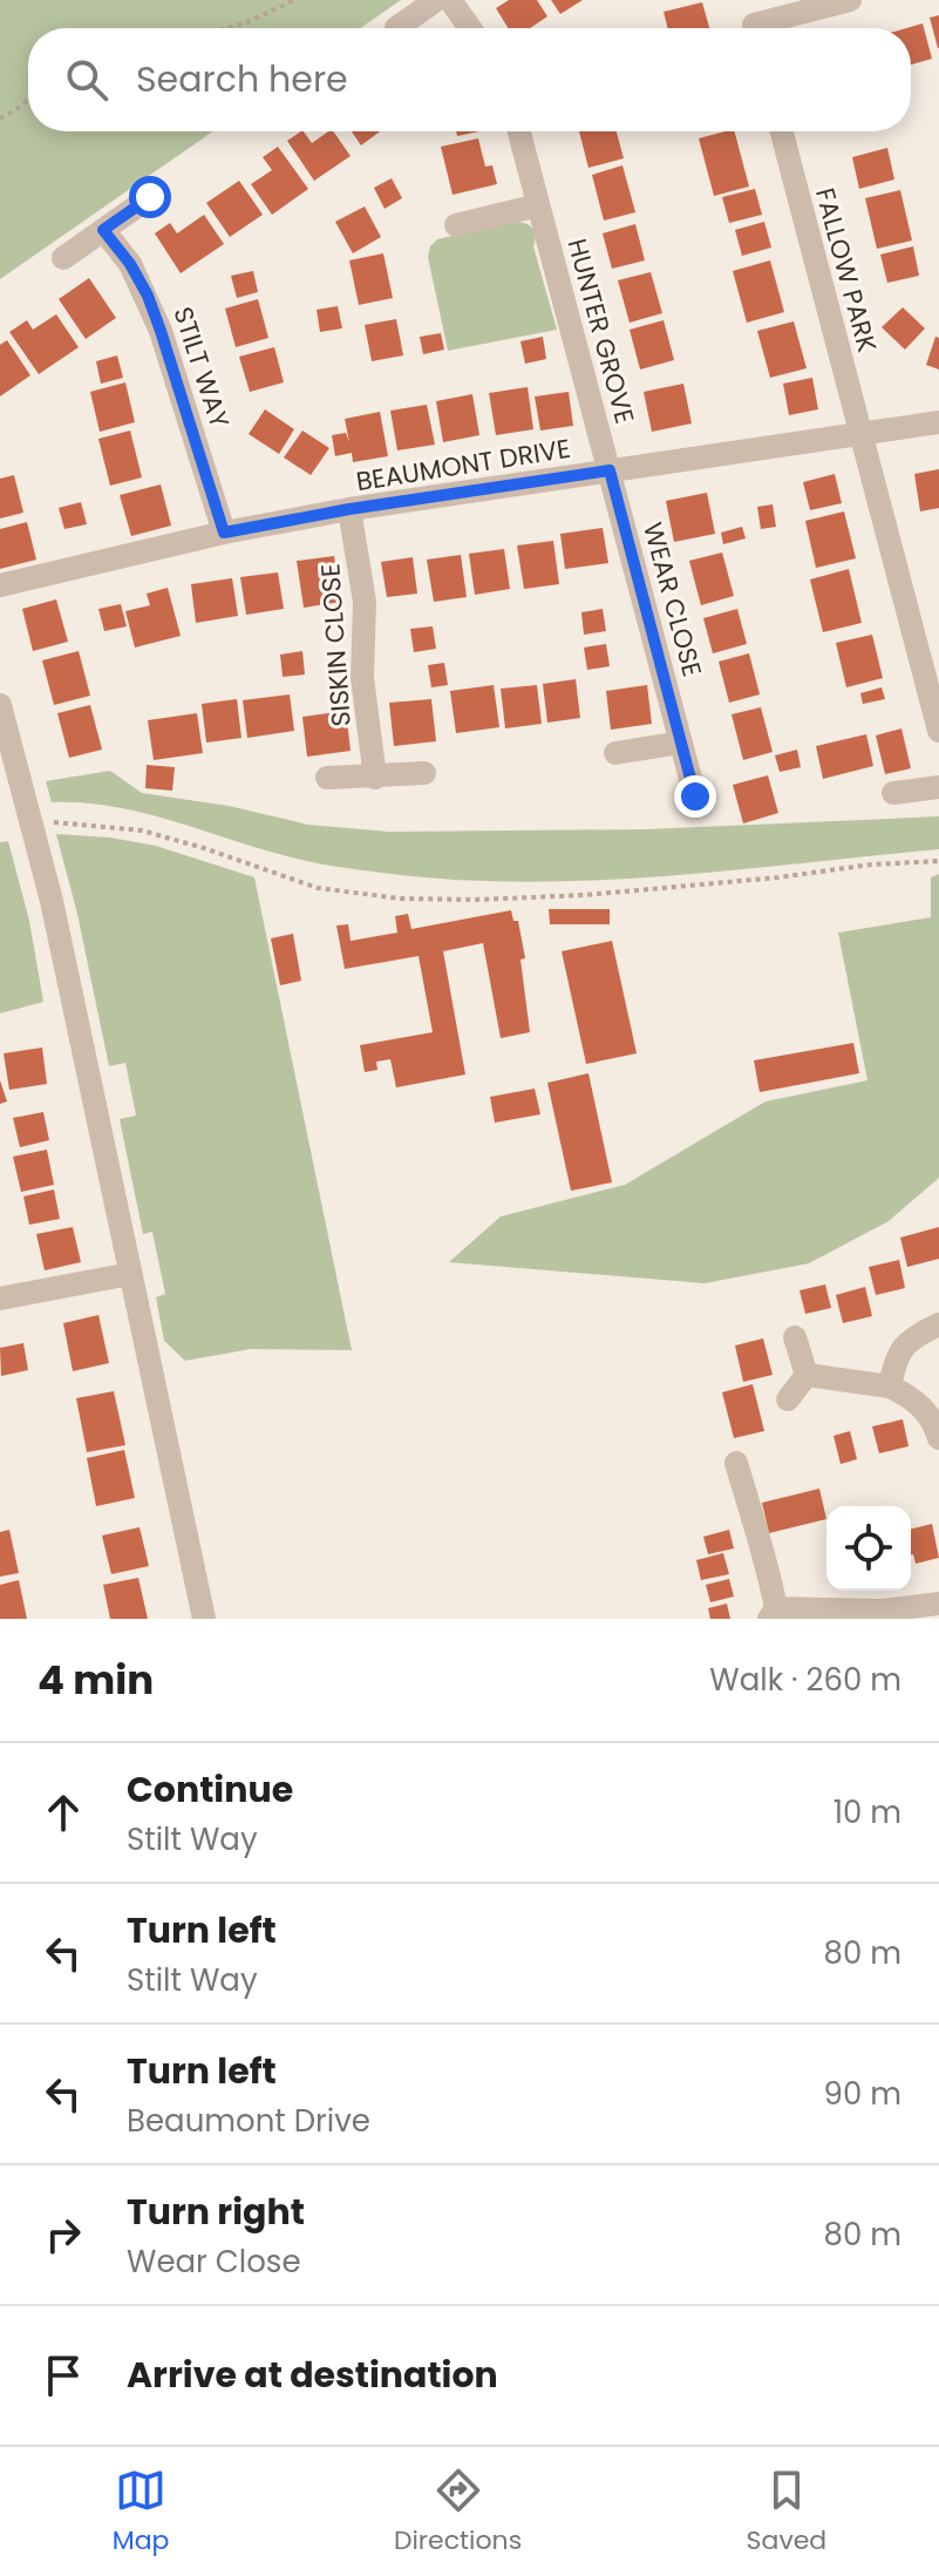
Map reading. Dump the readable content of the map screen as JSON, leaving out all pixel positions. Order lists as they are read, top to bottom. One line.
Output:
{"streets":{"street":["FALLOW PARK","HUNTER GROVE","STILT WAY","BEAUMONT DRIVE","WEAR CLOSE","SISKIN CLOSE"]},"crossings":[["FALLOW PARK","BEAUMONT DRIVE"],["HUNTER GROVE","BEAUMONT DRIVE"],["HUNTER GROVE","WEAR CLOSE"],["STILT WAY","BEAUMONT DRIVE"],["BEAUMONT DRIVE","WEAR CLOSE"],["BEAUMONT DRIVE","SISKIN CLOSE"]],"page":{"search":"Search here","heading":["4 min","Walk · 260 m"],"list":[["Continue","Stilt Way","10 m"],["Turn left","Stilt Way","80 m"],["Turn left","Beaumont Drive","90 m"],["Turn right","Wear Close","80 m"],"Arrive at destination"],"nav":["Map","Directions","Saved"]}}
